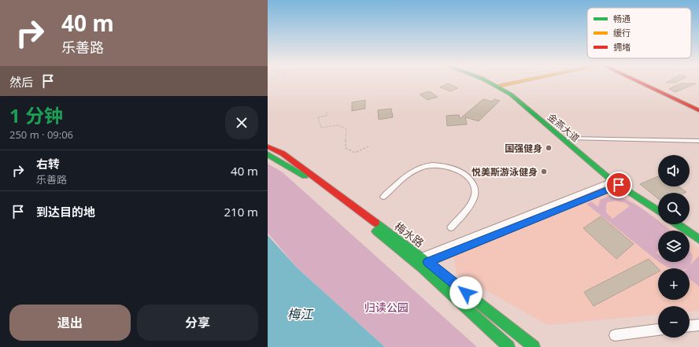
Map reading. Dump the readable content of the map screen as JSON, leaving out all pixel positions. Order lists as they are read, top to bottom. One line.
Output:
{"streets":{"main road":["金燕大道","梅水路"]},"water":["梅江"],"parks":["归读公园"],"places":["国强健身","悦美斯游泳健身"],"legend":["畅通","缓行","拥堵"],"page":{"turn":["40 m","乐善路"],"then":"然后","heading":["1 分钟","250 m · 09:06"],"list":[{"name":"右转","note":"乐善路","value":"40 m"},{"name":"到达目的地","value":"210 m"}],"map_buttons":["+","−"],"buttons":["退出","分享"]}}
